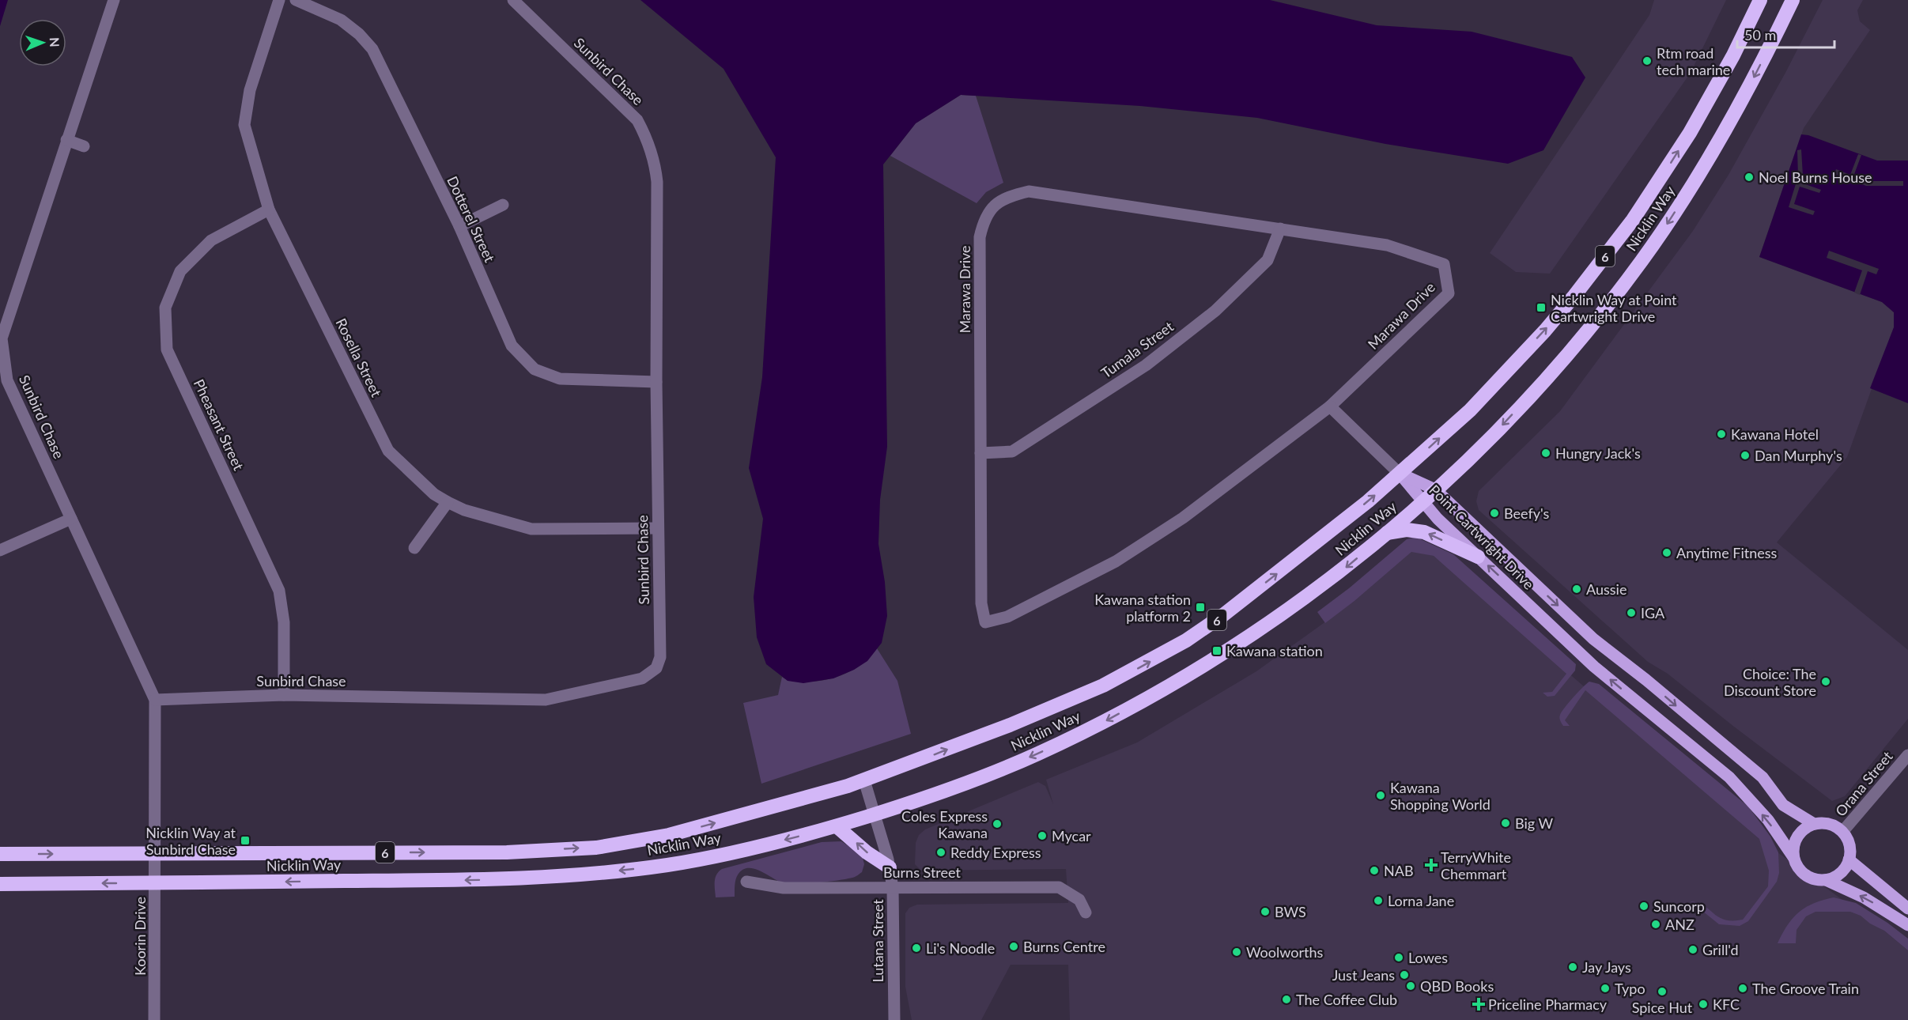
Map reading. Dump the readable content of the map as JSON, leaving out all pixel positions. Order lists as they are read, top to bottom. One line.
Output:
{"streets":{"highway":["Nicklin Way","6"],"main road":["Point Cartwright Drive"],"street":["Sunbird Chase","Dotterel Street","Marawa Drive","Tumala Street","Rosella Street","Pheasant Street","Orana Street","Burns Street","Koorin Drive","Lutana Street"]},"crossings":[["Sunbird Chase","Nicklin Way"],["Sunbird Chase","Dotterel Street"],["Sunbird Chase","Rosella Street"],["Sunbird Chase","Pheasant Street"],["Sunbird Chase","Koorin Drive"],["Nicklin Way","Point Cartwright Drive"],["Nicklin Way","Koorin Drive"],["Nicklin Way","Lutana Street"],["Marawa Drive","Tumala Street"],["Rosella Street","Pheasant Street"],["Point Cartwright Drive","Orana Street"],["Burns Street","Lutana Street"]],"places":{"other":["Rtm road tech marine","Noel Burns House","Kawana Hotel","Hungry Jack's","Dan Murphy's","Beefy's","Anytime Fitness","Aussie","IGA","Choice: The Discount Store","Kawana Shopping World","Big W","Coles Express Kawana","Mycar","Reddy Express","NAB","Lorna Jane","Suncorp","BWS","ANZ","Burns Centre","Li's Noodle","Grill'd","Woolworths","Lowes","Jay Jays","Just Jeans","QBD Books","Typo","The Groove Train","Spice Hut","The Coffee Club","KFC"],"transit":["Nicklin Way at Point Cartwright Drive","Kawana station platform 2","Kawana station","Nicklin Way at Sunbird Chase"],"health":["TerryWhite Chemmart","Priceline Pharmacy"]},"scale_bar":"50 m","north":"right"}
